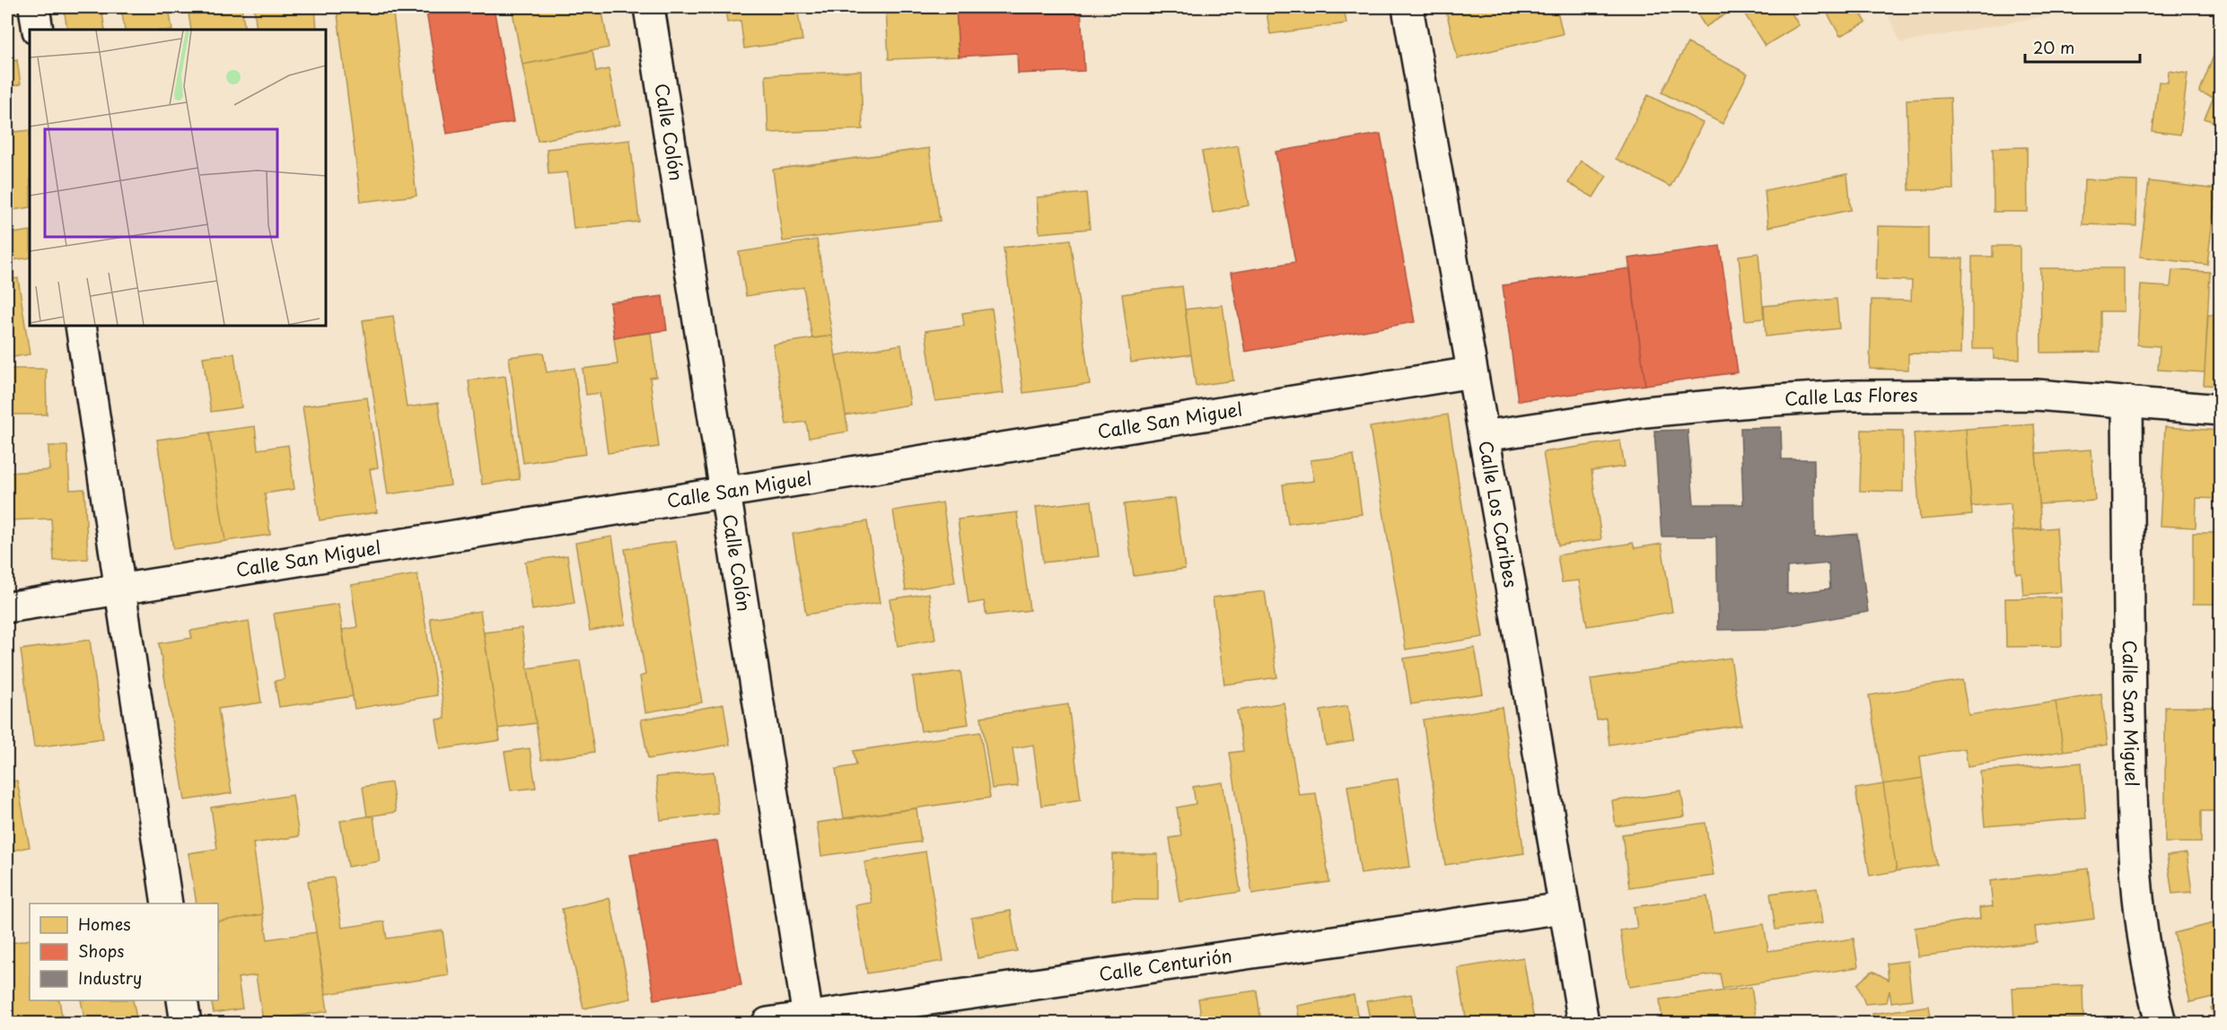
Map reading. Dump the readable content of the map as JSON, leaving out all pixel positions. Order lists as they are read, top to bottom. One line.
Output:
{"streets":{"street":["Calle Colón","Calle Las Flores","Calle San Miguel","Calle Los Caribes","Calle Centurión"]},"crossings":[["Calle Colón","Calle San Miguel"],["Calle Colón","Calle Centurión"],["Calle Las Flores","Calle San Miguel"],["Calle Las Flores","Calle Los Caribes"],["Calle San Miguel","Calle Los Caribes"],["Calle Los Caribes","Calle Centurión"]],"legend":["Homes","Shops","Industry"],"scale_bar":"20 m"}
